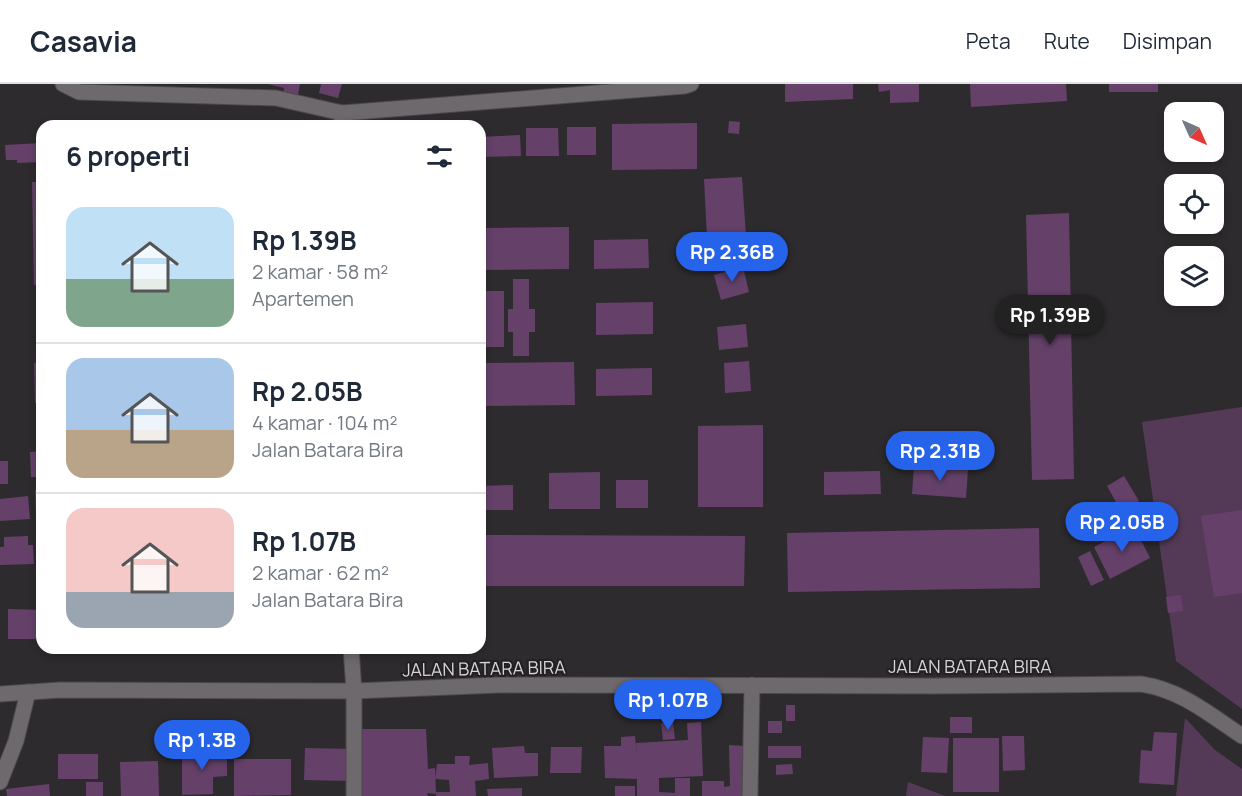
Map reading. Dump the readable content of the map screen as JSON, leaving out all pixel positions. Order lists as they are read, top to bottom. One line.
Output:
{"streets":{"street":["JALAN BATARA BIRA"]},"north":"bottom right","page":{"header":"Casavia","nav":["Peta","Rute","Disimpan"],"heading":"6 properti","list":[{"name":"Rp 1.39B","note":"2 kamar · 58 m² · Apartemen"},{"name":"Rp 2.05B","note":"4 kamar · 104 m² · Jalan Batara Bira"},{"name":"Rp 1.07B","note":"2 kamar · 62 m² · Jalan Batara Bira"}],"price":["Rp 2.36B","Rp 1.39B","Rp 2.31B","Rp 2.05B","Rp 1.07B","Rp 1.3B"]}}
